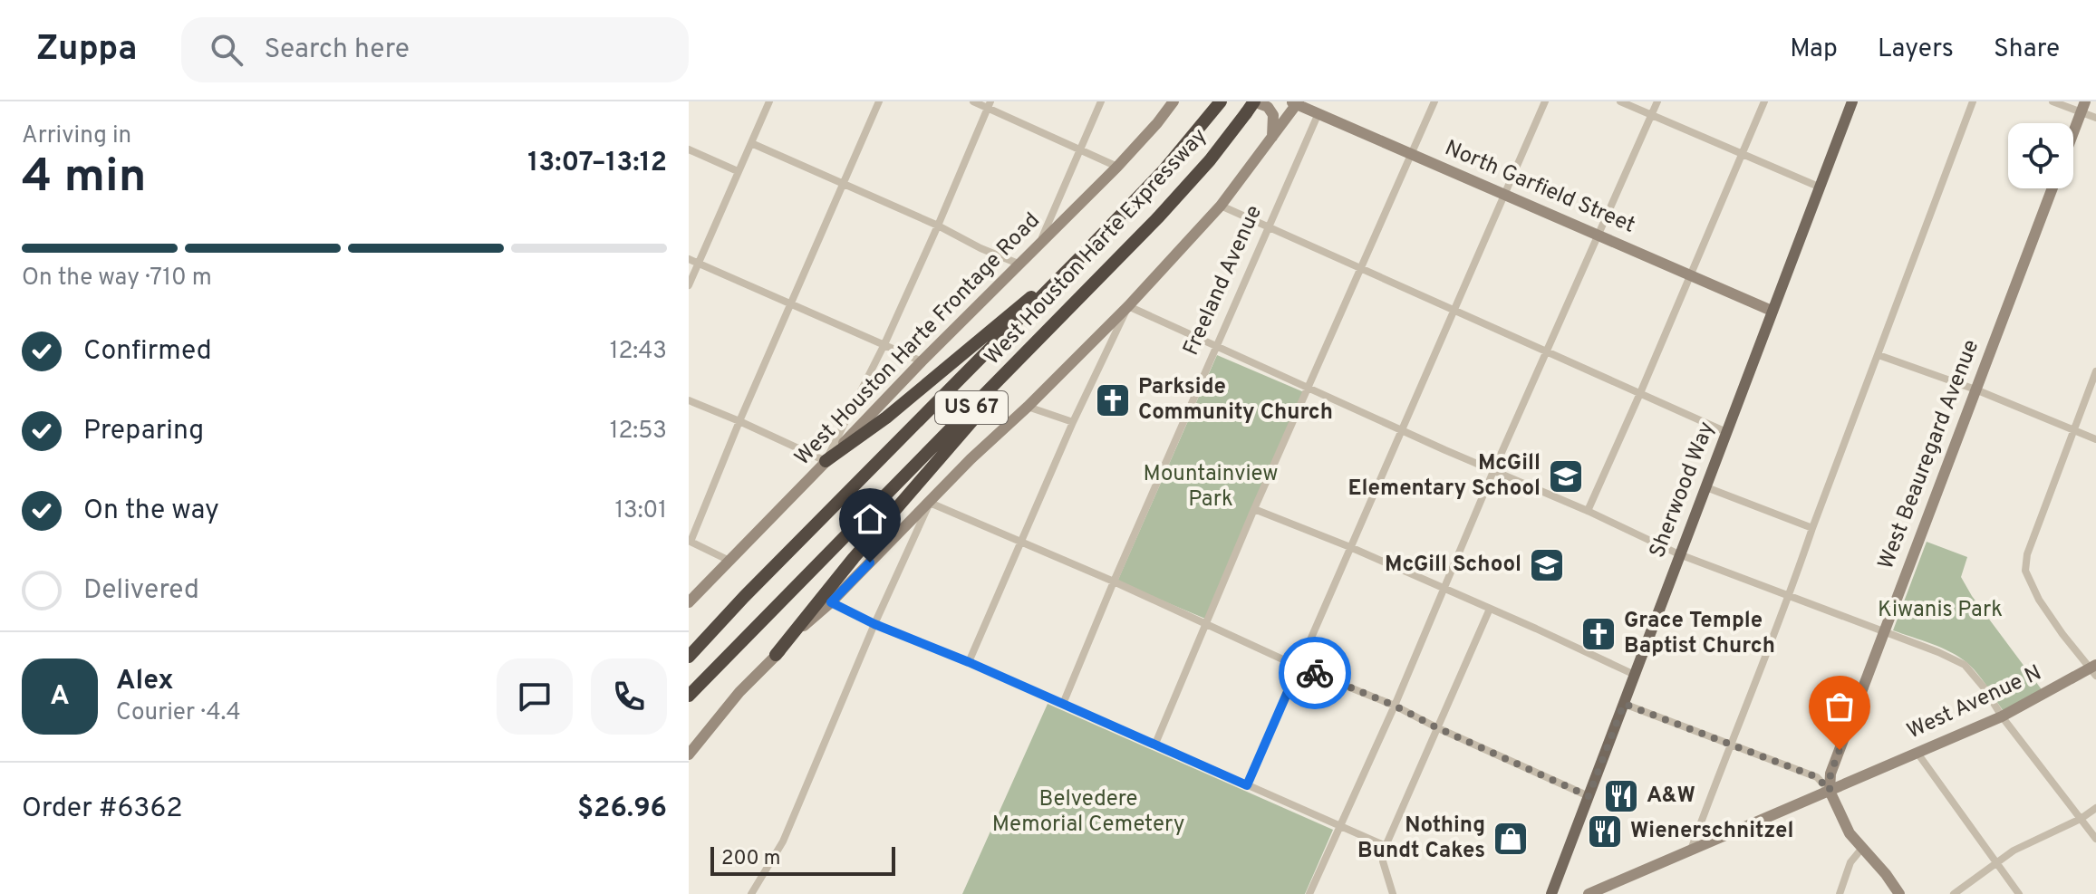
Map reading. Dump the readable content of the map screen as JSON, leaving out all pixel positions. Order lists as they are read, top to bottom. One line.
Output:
{"streets":{"highway":["West Houston Harte Expressway","US 67"],"main road":["North Garfield Street","West Houston Harte Frontage Road","West Beauregard Avenue","Sherwood Way","West Avenue N"],"street":["Freeland Avenue"]},"crossings":[["North Garfield Street","Freeland Avenue"],["North Garfield Street","Sherwood Way"],["West Beauregard Avenue","West Avenue N"]],"parks":["Mountainview Park","Kiwanis Park","Belvedere Memorial Cemetery"],"places":{"church":["Parkside Community Church","Grace Temple Baptist Church"],"school or university":["McGill Elementary School","McGill School"],"restaurant":["A&W","Wienerschnitzel"],"shop":["Nothing Bundt Cakes"]},"scale_bar":"200 m","page":{"header":"Zuppa","search":"Search here","nav":["Map","Layers","Share"],"heading":["4 min","Arriving in","13:07–13:12"],"panel":["Alex","Courier · 4.4","Order #6362","$26.96"],"bar":"On the way · 710 m","list":[["Confirmed","12:43"],["Preparing","12:53"],["On the way","13:01"],"Delivered"],"round":"A","scale":"200 m"}}
